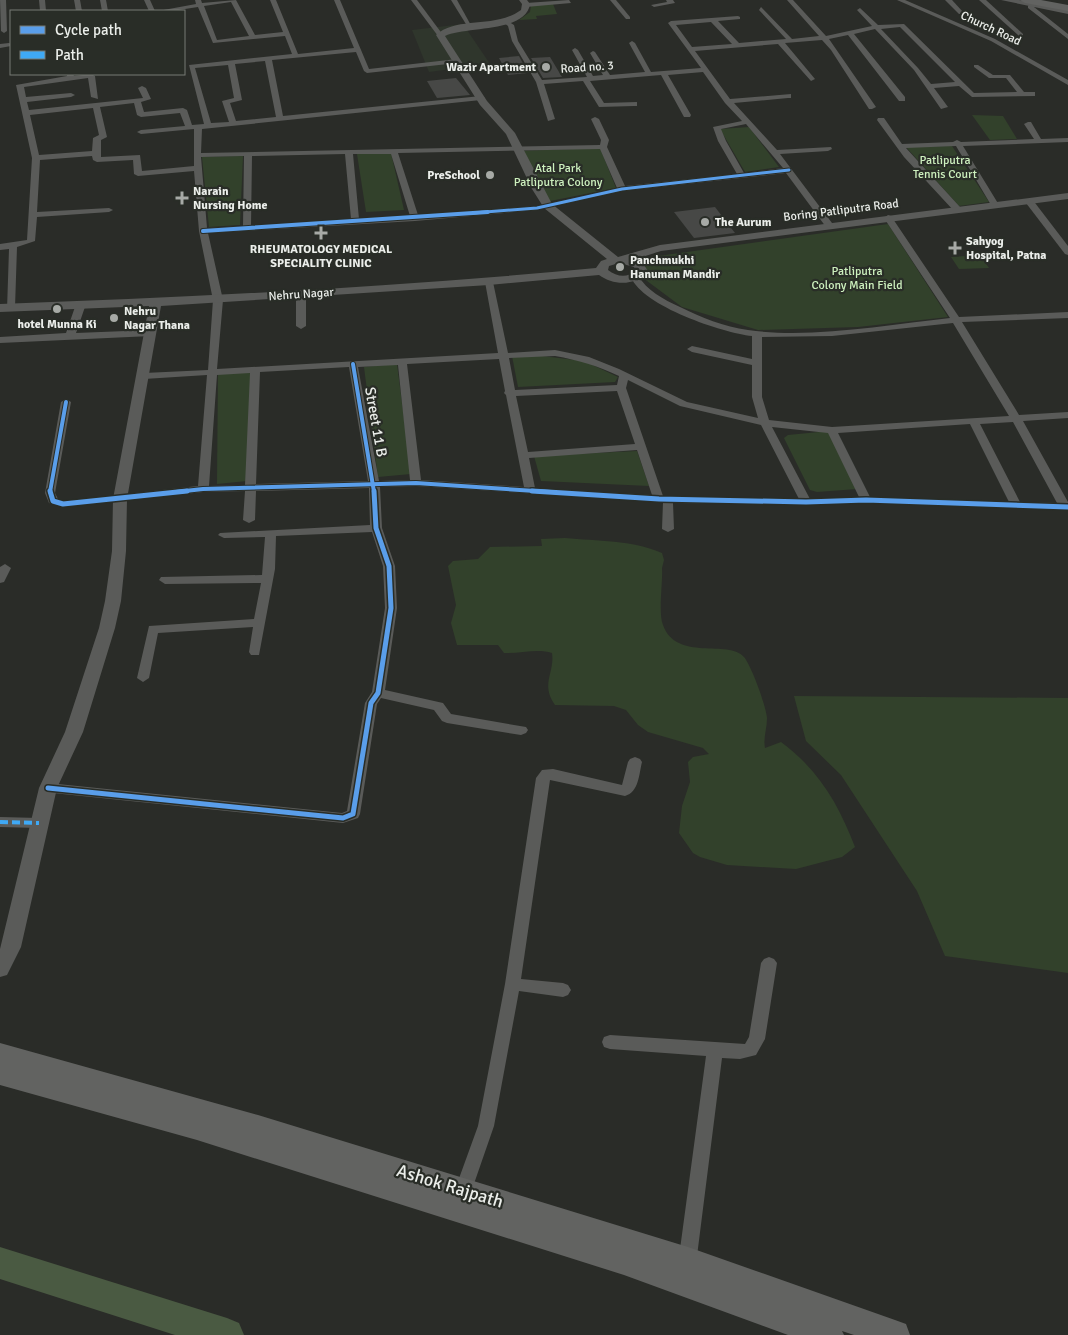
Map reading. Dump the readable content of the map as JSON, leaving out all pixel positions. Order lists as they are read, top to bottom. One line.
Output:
{"streets":{"main road":["Ashok Rajpath"],"street":["Church Road","Road no. 3","Boring Patliputra Road","Nehru Nagar","Street 11 B"]},"crossings":[["Boring Patliputra Road","Nehru Nagar"]],"parks":["Patliputra Tennis Court","Atal Park Patliputra Colony","Patliputra Colony Main Field"],"places":{"other":["Wazir Apartment","PreSchool","The Aurum","Panchmukhi Hanuman Mandir","hotel Munna Ki","Nehru Nagar Thana"],"health":["Narain Nursing Home","RHEUMATOLOGY MEDICAL SPECIALITY CLINIC","Sahyog Hospital, Patna"]},"legend":["Cycle path","Path"]}
